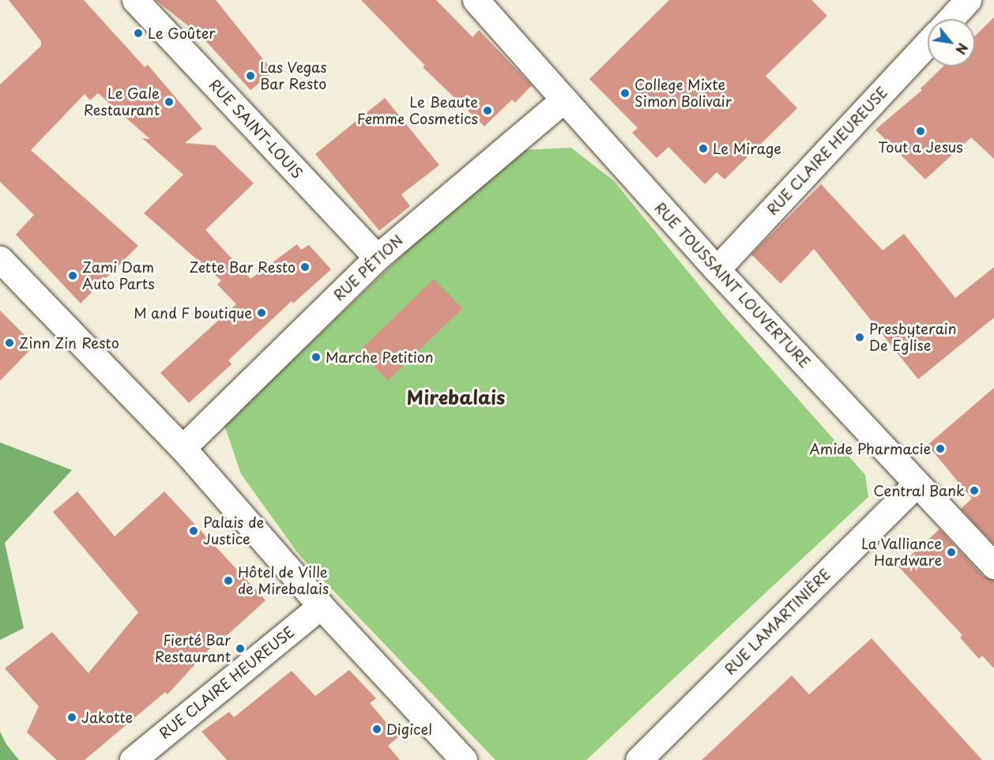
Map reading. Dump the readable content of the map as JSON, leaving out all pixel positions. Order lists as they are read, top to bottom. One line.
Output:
{"streets":{"main road":["RUE SAINT-LOUIS","RUE CLAIRE HEUREUSE","RUE PÉTION","RUE TOUSSAINT LOUVERTURE","RUE LAMARTINIÈRE"]},"crossings":[["RUE SAINT-LOUIS","RUE PÉTION"],["RUE CLAIRE HEUREUSE","RUE TOUSSAINT LOUVERTURE"],["RUE PÉTION","RUE TOUSSAINT LOUVERTURE"],["RUE TOUSSAINT LOUVERTURE","RUE LAMARTINIÈRE"]],"districts":["Mirebalais"],"places":["Le Goûter","Las Vegas Bar Resto","College Mixte Simon Bolivair","Le Gale Restaurant","Le Beaute Femme Cosmetics","Tout a Jesus","Le Mirage","Zette Bar Resto","Zami Dam Auto Parts","M and F boutique","Presbyterain De Eglise","Zinn Zin Resto","Marche Petition","Amide Pharmacie","Central Bank","Palais de Justice","La Valliance Hardware","Hôtel de Ville de Mirebalais","Fierté Bar Restaurant","Jakotte","Digicel"],"north":"bottom right"}
